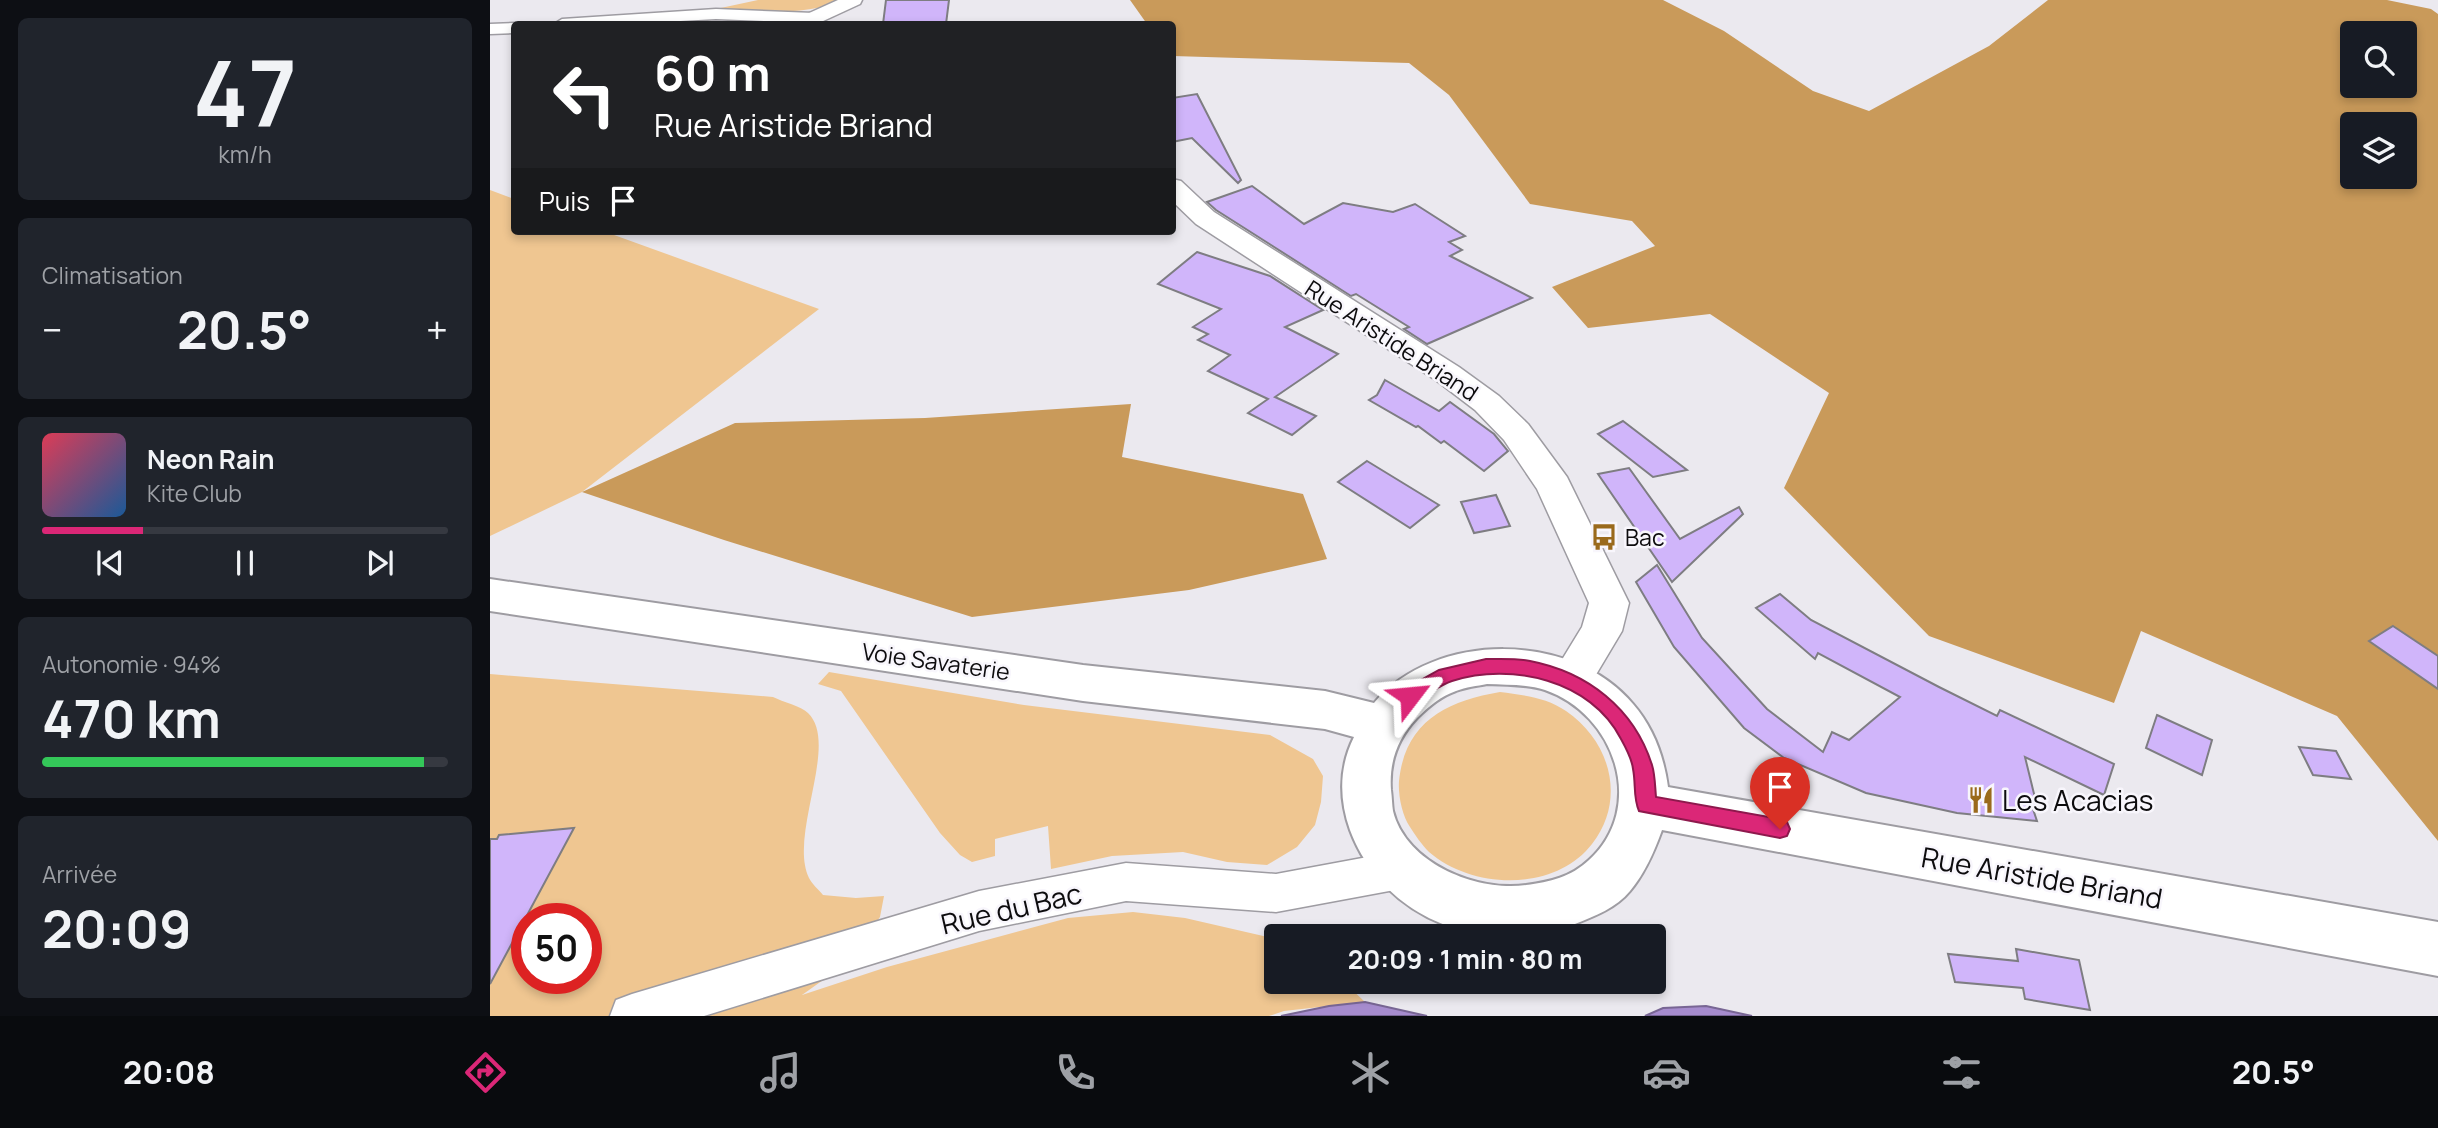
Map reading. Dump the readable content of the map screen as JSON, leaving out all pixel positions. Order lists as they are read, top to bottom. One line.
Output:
{"streets":{"main road":["Rue Aristide Briand","Voie Savaterie"],"street":["Rue du Bac"]},"places":{"bus stop":["Bac"],"restaurant":["Les Acacias"]},"page":{"tile":[["47","km/h"],"Climatisation",["Autonomie · 94%","470 km"],["Arrivée","20:09"]],"turn":["60 m","Rue Aristide Briand"],"then":"Puis","heat":["−","20.5°","+"],"song":["Neon Rain","Kite Club"],"limit":"50","trip":"20:09 · 1 min · 80 m","tabs":["20:08","20.5°"]}}
